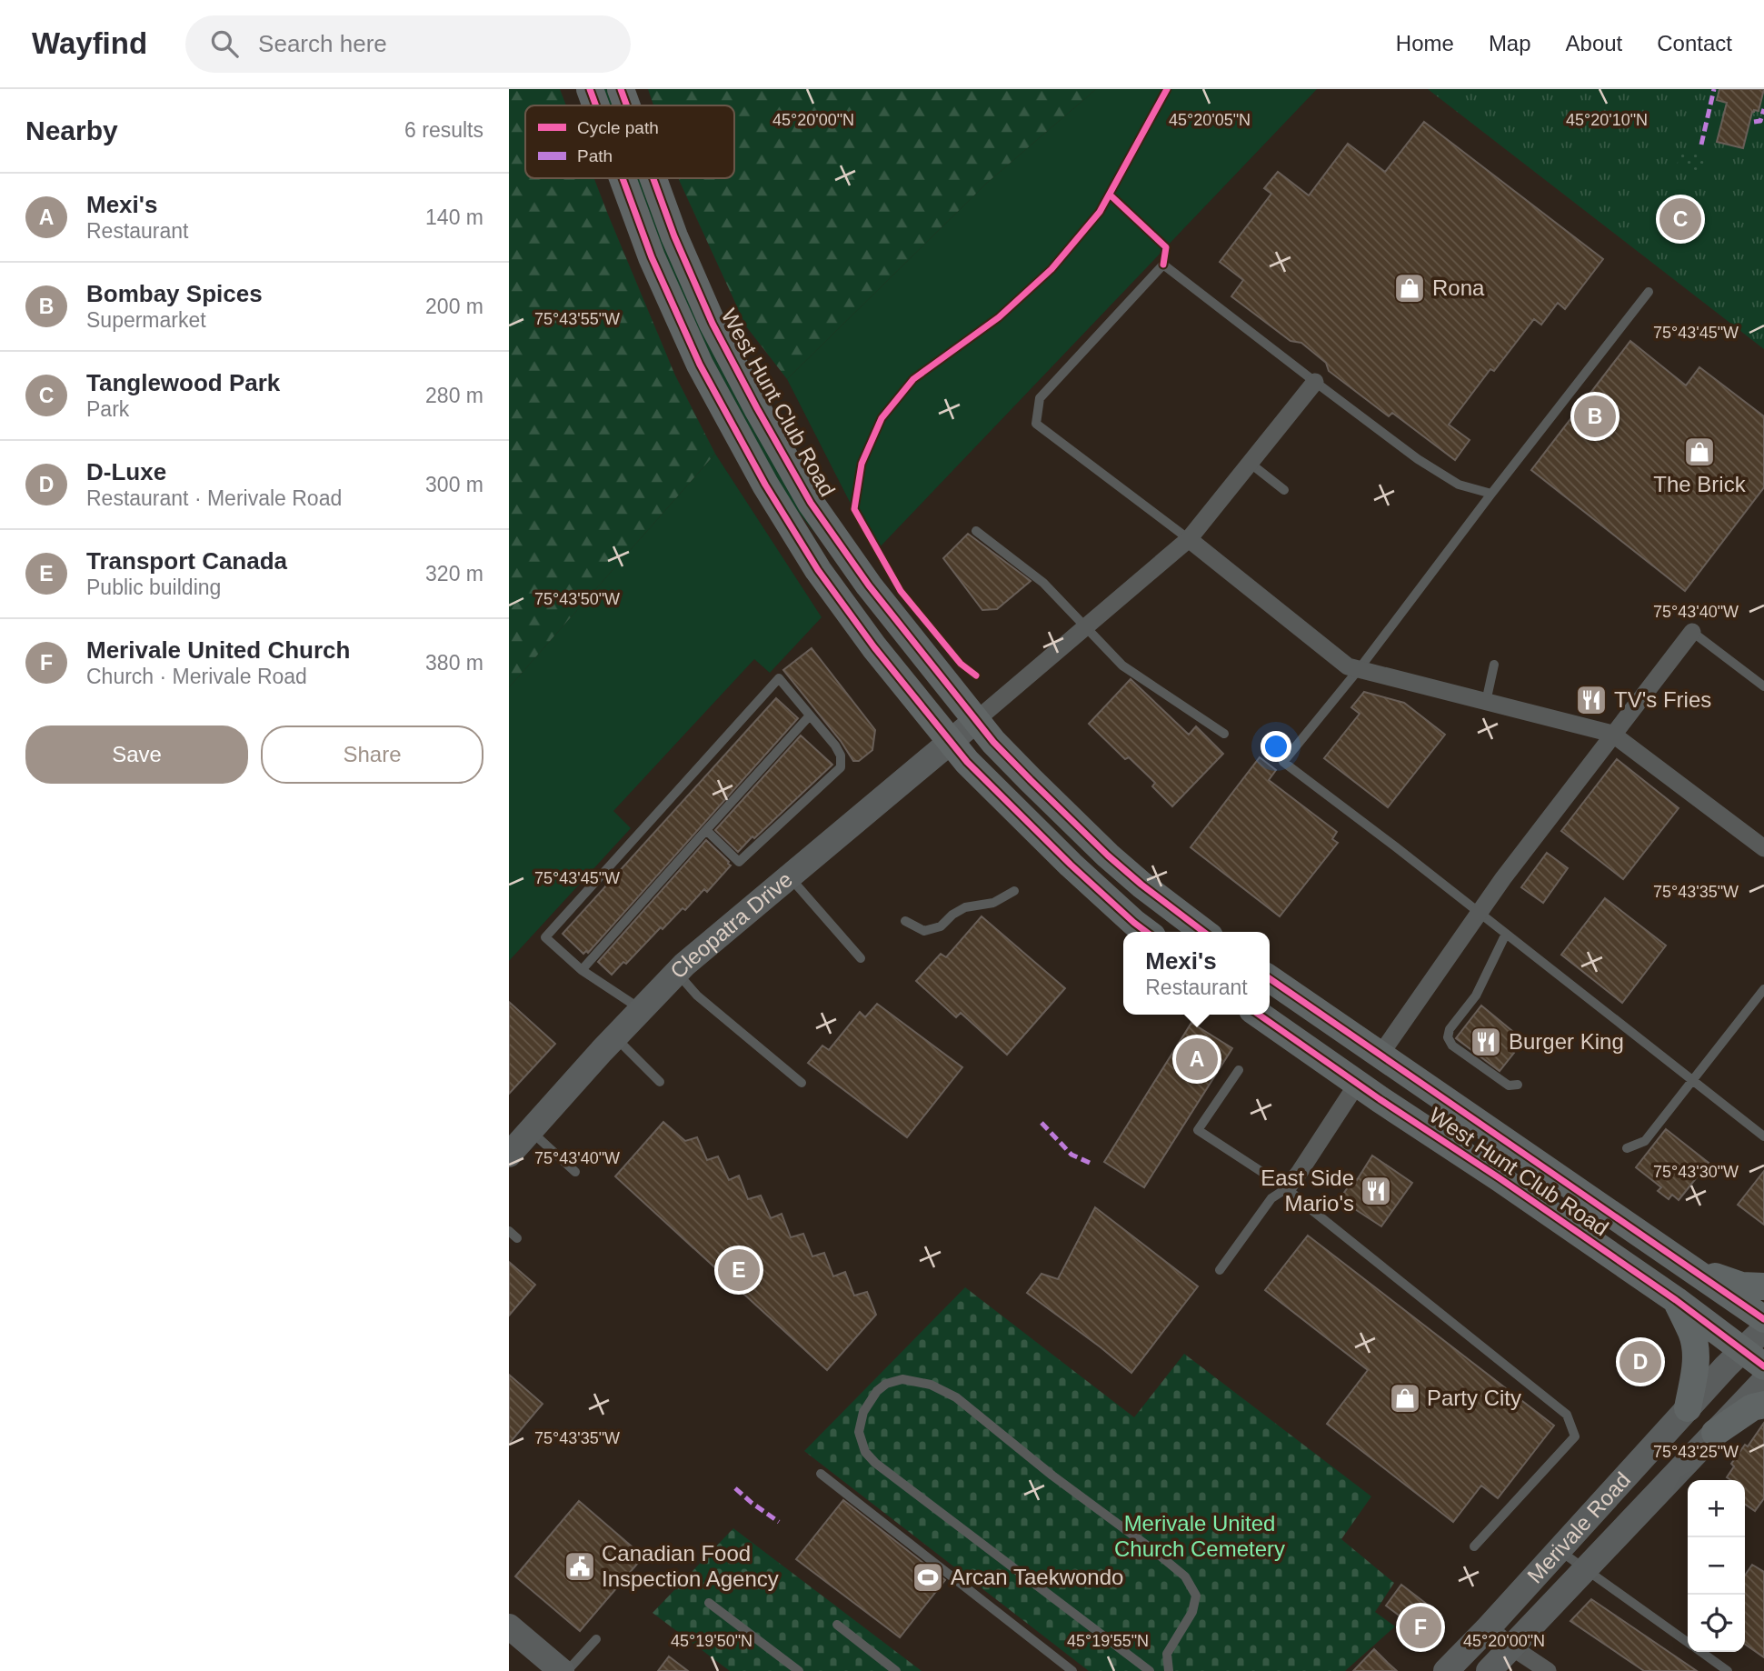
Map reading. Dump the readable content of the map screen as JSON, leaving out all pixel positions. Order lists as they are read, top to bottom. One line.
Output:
{"streets":{"main road":["West Hunt Club Road","Cleopatra Drive","Merivale Road"]},"crossings":[["West Hunt Club Road","Cleopatra Drive"],["West Hunt Club Road","Merivale Road"]],"parks":["Merivale United Church Cemetery"],"places":{"shop":["Rona","The Brick","Party City"],"restaurant":["TV's Fries","Burger King","East Side Mario's"],"public building":["Canadian Food Inspection Agency"],"sports":["Arcan Taekwondo"]},"legend":["Cycle path","Path"],"page":{"header":"Wayfind","search":"Search here","nav":["Home","Map","About","Contact"],"heading":["Nearby","6 results"],"list":[{"mark":"A","name":"Mexi's","note":"Restaurant","value":"140 m"},{"mark":"B","name":"Bombay Spices","note":"Supermarket","value":"200 m"},{"mark":"C","name":"Tanglewood Park","note":"Park","value":"280 m"},{"mark":"D","name":"D-Luxe","note":"Restaurant · Merivale Road","value":"300 m"},{"mark":"E","name":"Transport Canada","note":"Public building","value":"320 m"},{"mark":"F","name":"Merivale United Church","note":"Church · Merivale Road","value":"380 m"}],"pins":["C","B","A","E","D","F"],"buttons":["Save","Share"],"popup":["Mexi's","Restaurant"],"map_buttons":["+","−"]},"coordinates":["45°20'00\"N","45°20'05\"N","45°20'10\"N","75°43'55\"W","75°43'45\"W","75°43'50\"W","75°43'40\"W","75°43'35\"W","75°43'30\"W","75°43'25\"W","45°19'50\"N","45°19'55\"N"]}
